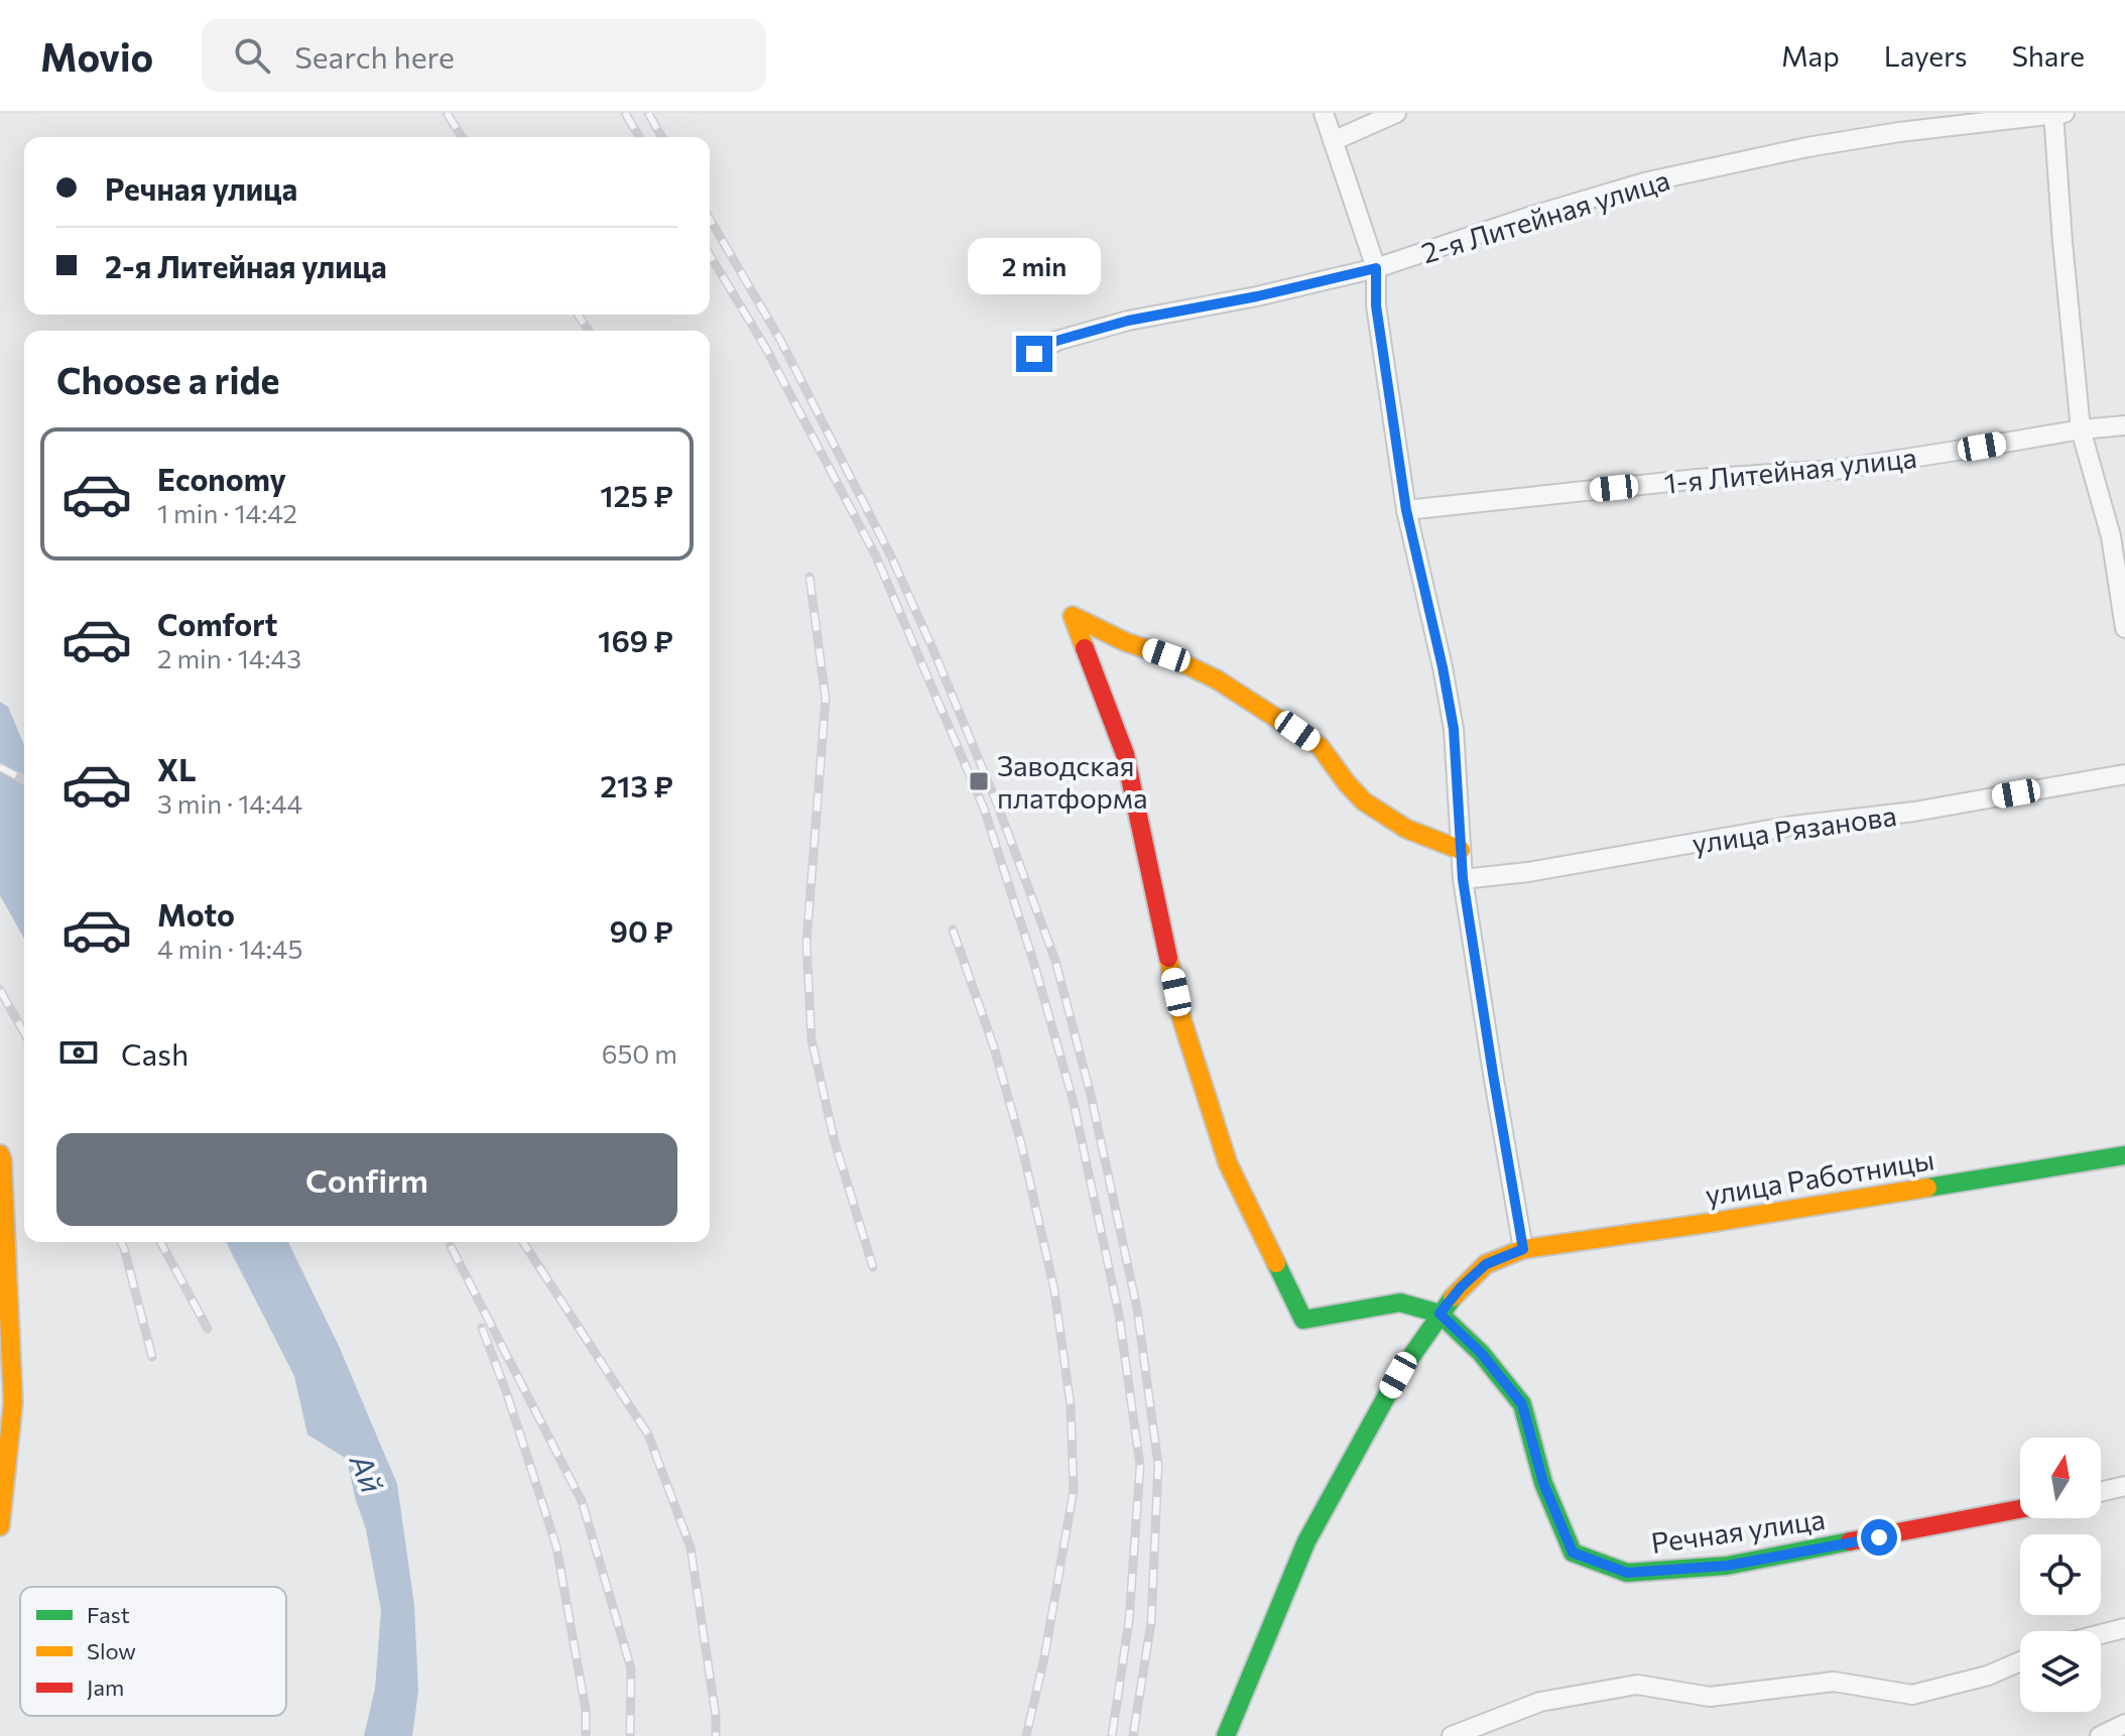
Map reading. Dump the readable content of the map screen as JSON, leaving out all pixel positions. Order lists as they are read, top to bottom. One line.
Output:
{"streets":{"street":["2-я Литейная улица","1-я Литейная улица","улица Рязанова","улица Работницы","Речная улица"]},"crossings":[["улица Работницы","Речная улица"]],"water":["Ай"],"places":{"transit":["Заводская платформа"]},"legend":["Fast","Slow","Jam"],"north":"top","page":{"header":"Movio","search":"Search here","nav":["Map","Layers","Share"],"banner":["Речная улица","2-я Литейная улица"],"bubble":"2 min","heading":"Choose a ride","list":[{"name":"Economy","note":"1 min · 14:42","value":"125 ₽"},{"name":"Comfort","note":"2 min · 14:43","value":"169 ₽"},{"name":"XL","note":"3 min · 14:44","value":"213 ₽"},{"name":"Moto","note":"4 min · 14:45","value":"90 ₽"}],"pay":["Cash","650 m"],"buttons":"Confirm"}}
